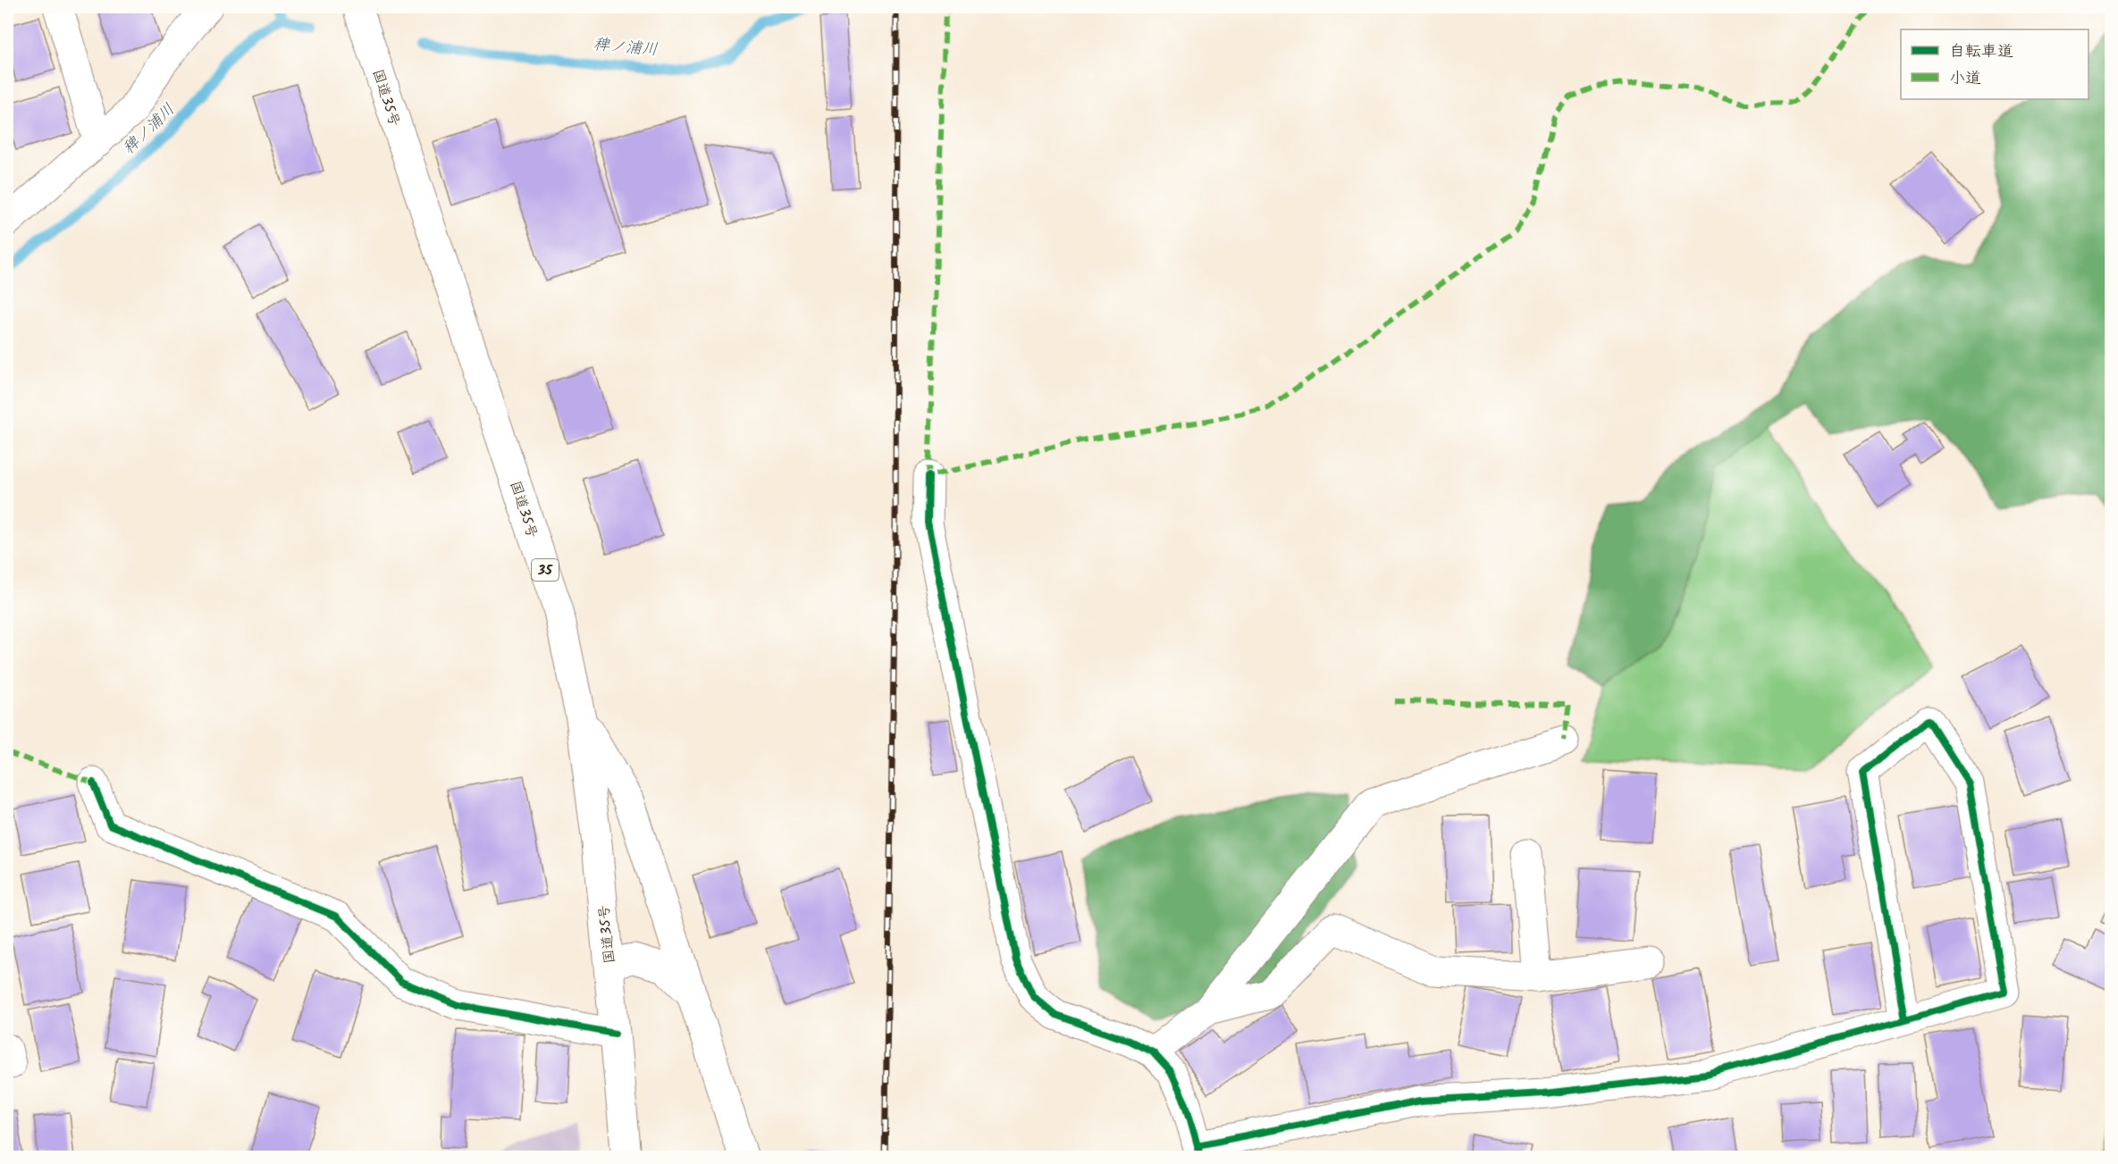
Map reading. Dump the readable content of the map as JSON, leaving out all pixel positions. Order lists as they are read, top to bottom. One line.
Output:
{"streets":{"main road":["国道35号","35"]},"water":["稗ノ浦川"],"legend":["自転車道","小道"]}
